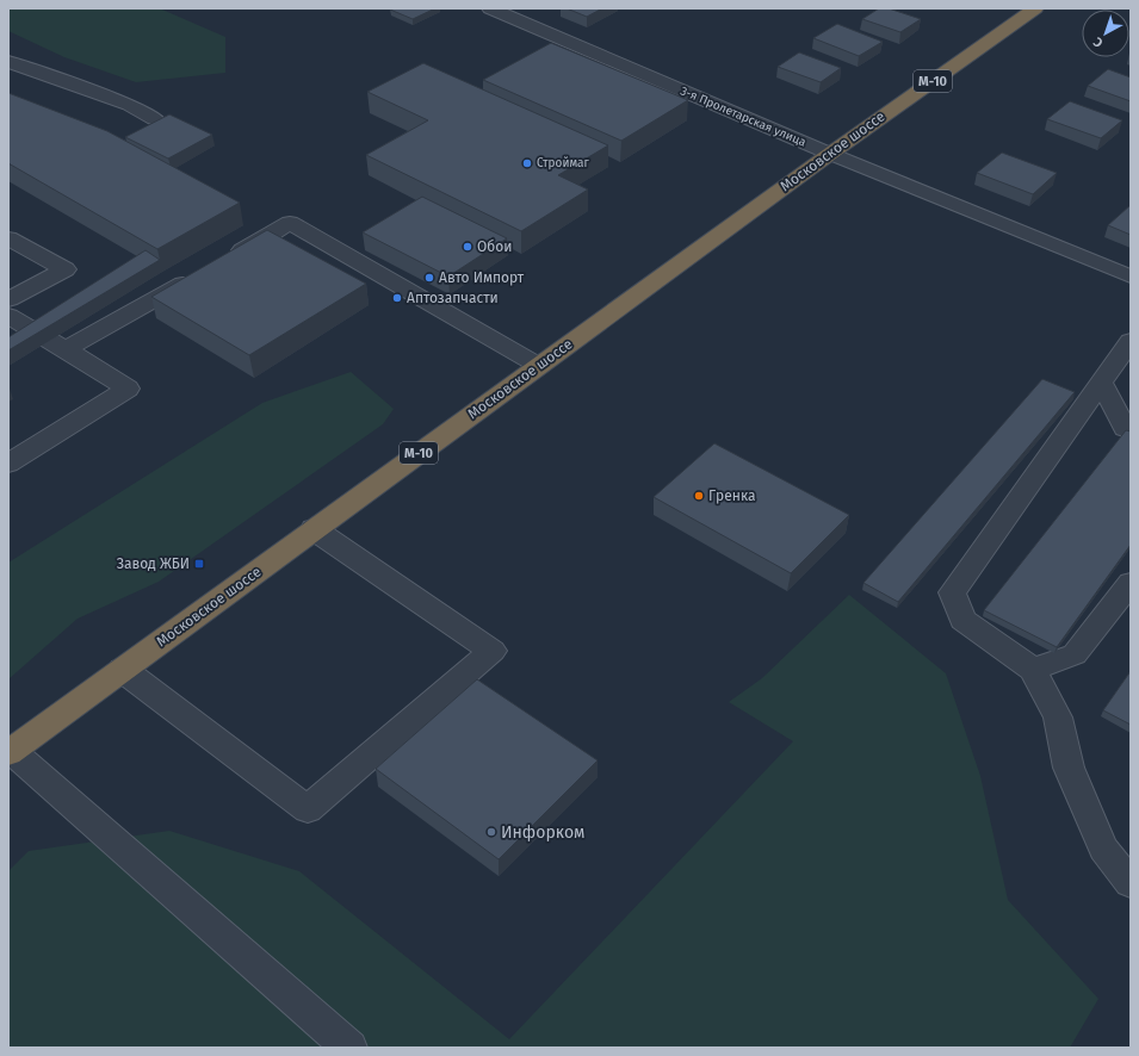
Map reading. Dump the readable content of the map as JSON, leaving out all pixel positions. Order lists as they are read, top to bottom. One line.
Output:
{"streets":{"highway":["М-10","Московское шоссе"],"street":["3-я Пролетарская улица"]},"crossings":[["3-я Пролетарская улица","Московское шоссе"]],"places":{"other":["Строймаг","Обои","Авто Импорт","Аптозапчасти","Гренка","Инфорком"],"transit":["Завод ЖБИ"]},"north":"bottom left"}
